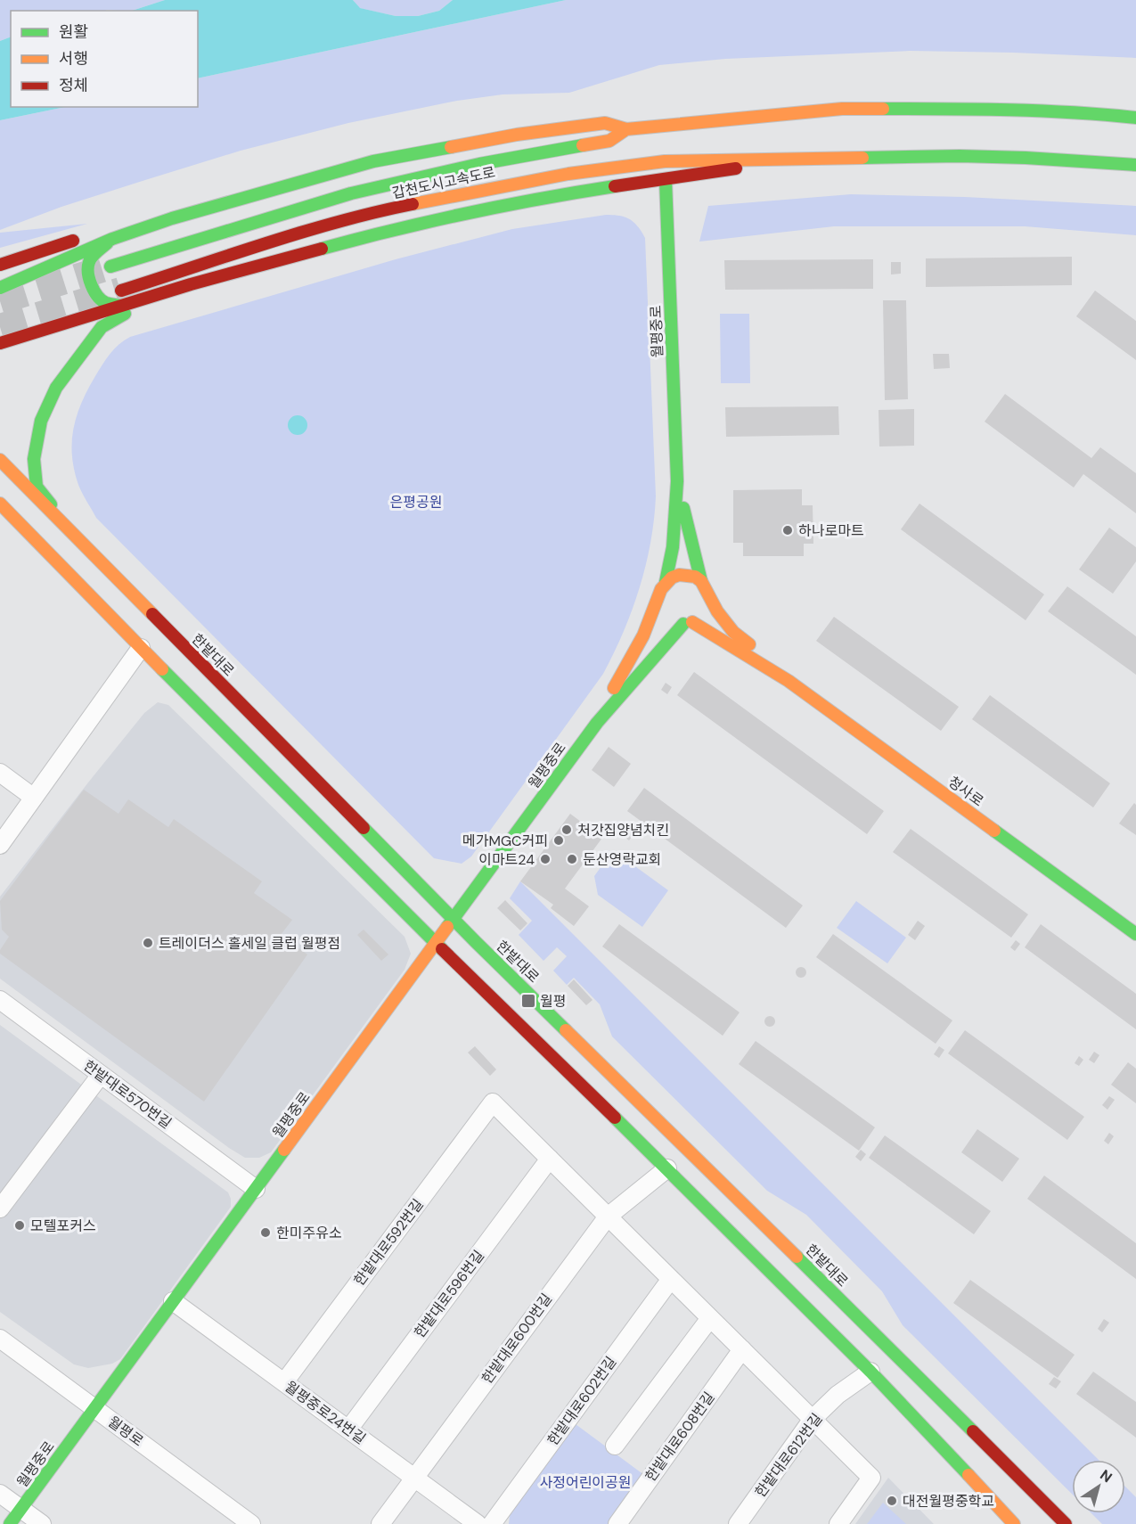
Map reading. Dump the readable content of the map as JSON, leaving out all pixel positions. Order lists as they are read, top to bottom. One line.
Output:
{"streets":{"main road":["갑천도시고속도로","월평중로","한밭대로","청사로"],"street":["한밭대로570번길","한밭대로592번길","한밭대로596번길","한밭대로600번길","한밭대로602번길","월평중로24번길","월평로","한밭대로608번길","한밭대로612번길"]},"crossings":[["월평중로","한밭대로"],["월평중로","한밭대로570번길"],["월평중로","월평중로24번길"],["월평중로","월평로"],["한밭대로592번길","한밭대로596번길"],["한밭대로592번길","월평중로24번길"],["한밭대로596번길","월평중로24번길"],["한밭대로600번길","월평중로24번길"]],"parks":["은평공원","사정어린이공원"],"places":{"other":["하나로마트","처갓집양념치킨","메가MGC커피","이마트24","둔산영락교회","트레이더스 홀세일 클럽 월평점","모텔포커스","한미주유소","대전월평중학교"],"transit":["월평"]},"legend":["원활","서행","정체"],"north":"top right"}
